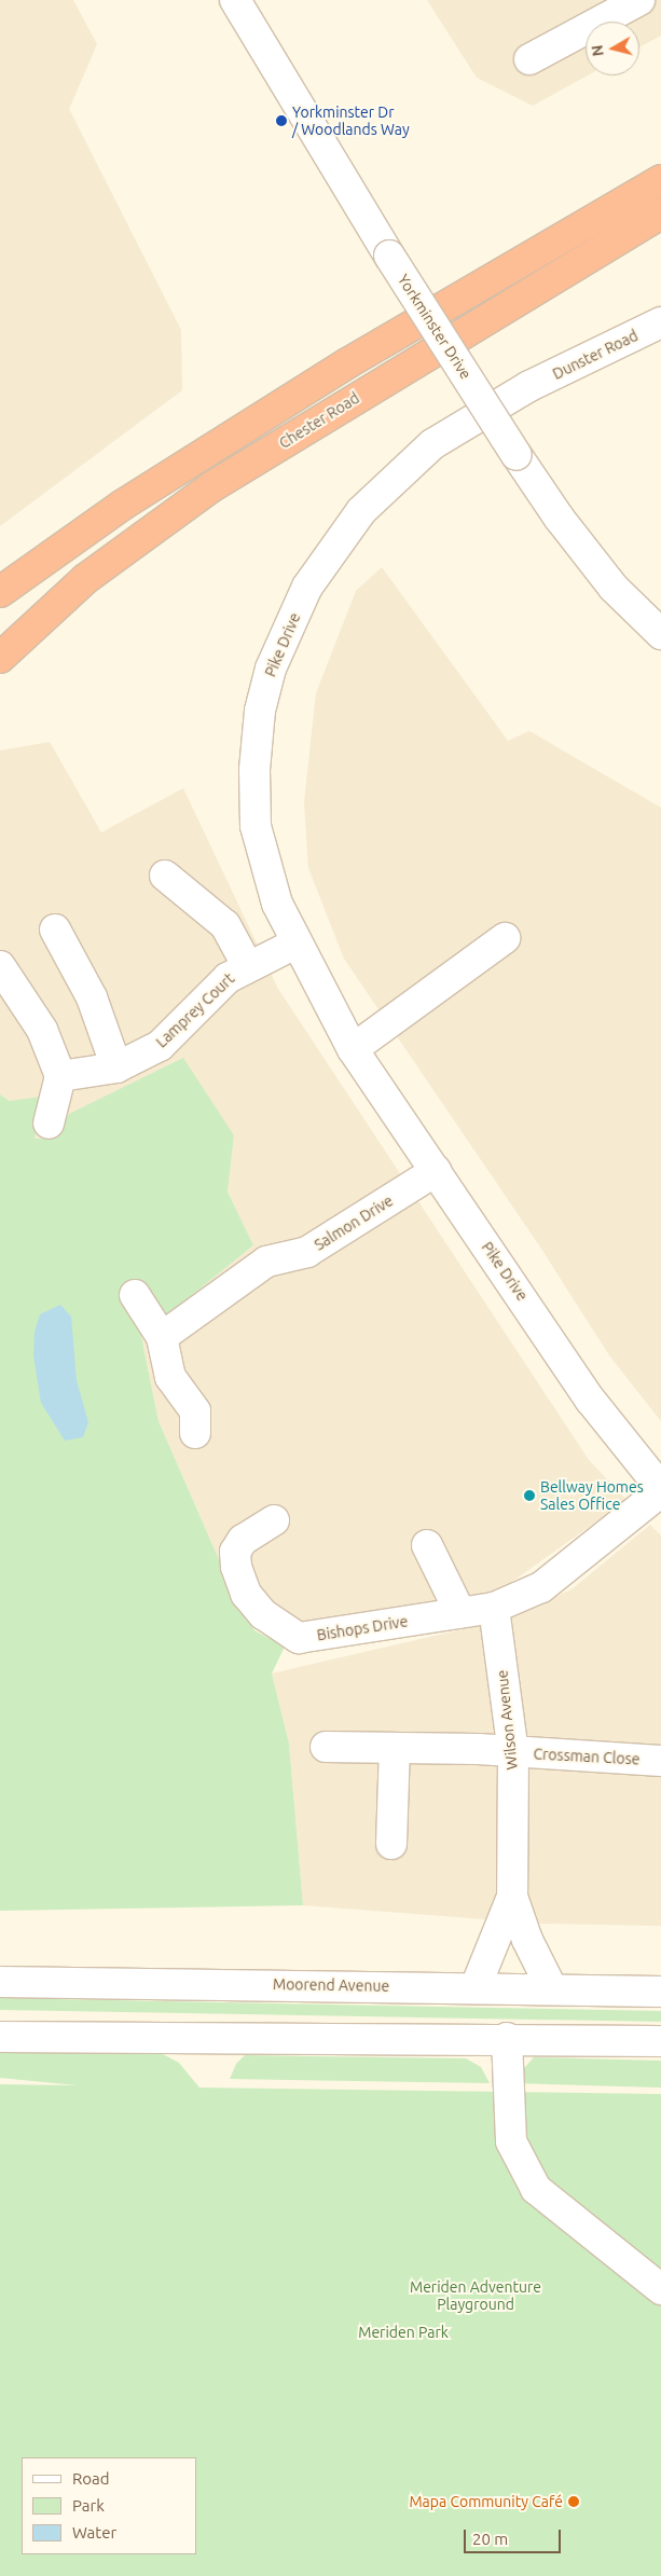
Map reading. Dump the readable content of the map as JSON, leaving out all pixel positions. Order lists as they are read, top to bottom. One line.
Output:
{"streets":{"highway":["Chester Road"],"street":["Yorkminster Drive","Dunster Road","Pike Drive","Lamprey Court","Salmon Drive","Bishops Drive","Wilson Avenue","Crossman Close","Moorend Avenue"]},"crossings":[["Dunster Road","Pike Drive"],["Pike Drive","Lamprey Court"],["Pike Drive","Salmon Drive"],["Pike Drive","Bishops Drive"],["Bishops Drive","Wilson Avenue"],["Wilson Avenue","Crossman Close"],["Wilson Avenue","Moorend Avenue"]],"parks":["Meriden Adventure Playground","Meriden Park"],"places":["Yorkminster Dr / Woodlands Way","Bellway Homes Sales Office","Mapa Community Café"],"legend":["Road","Park","Water"],"scale_bar":"20 m","north":"left"}
